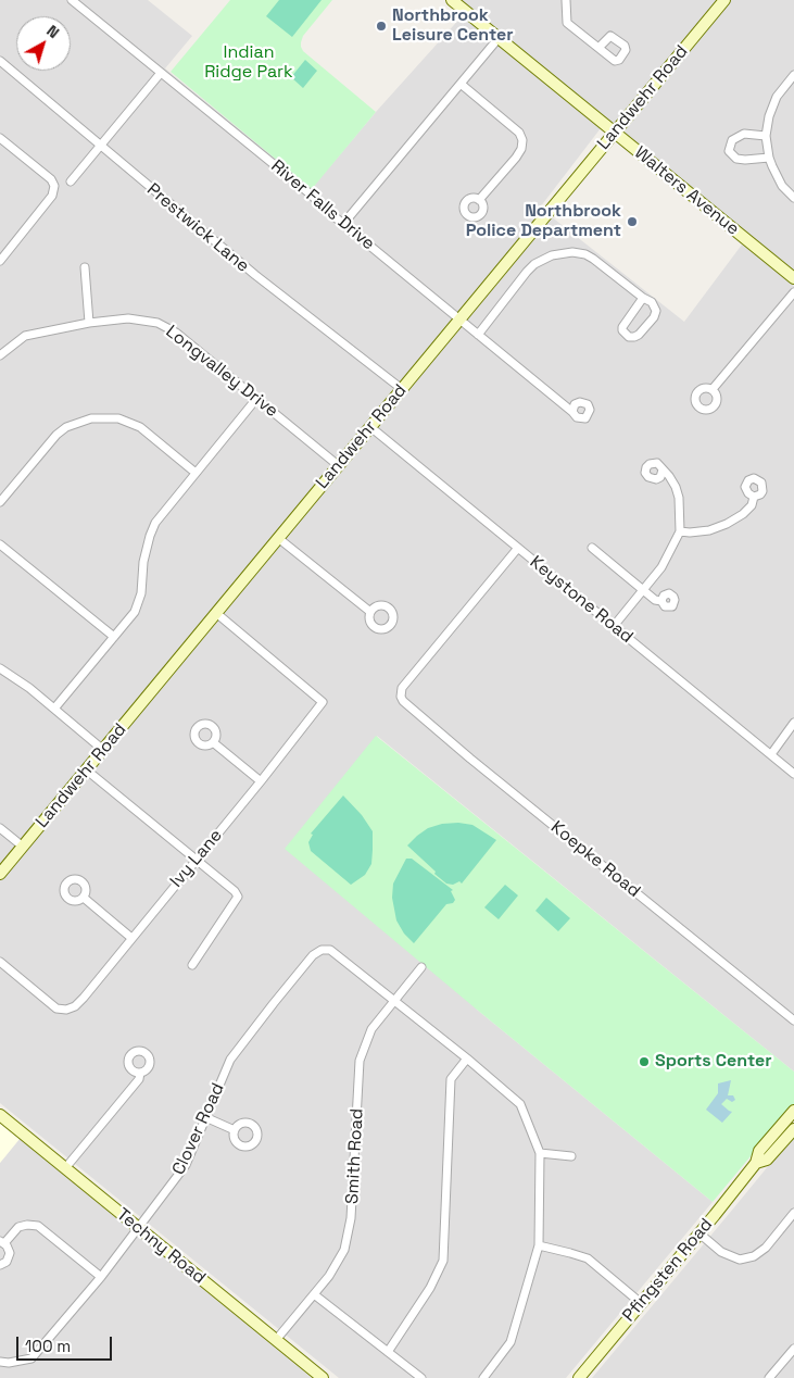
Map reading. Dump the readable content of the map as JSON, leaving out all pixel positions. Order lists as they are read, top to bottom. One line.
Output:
{"streets":{"main road":["Landwehr Road","Walters Avenue","Techny Road","Pfingsten Road"],"street":["River Falls Drive","Prestwick Lane","Longvalley Drive","Keystone Road","Ivy Lane","Koepke Road","Clover Road","Smith Road"]},"crossings":[["Landwehr Road","Walters Avenue"],["Landwehr Road","River Falls Drive"],["Landwehr Road","Prestwick Lane"],["Landwehr Road","Longvalley Drive"],["Landwehr Road","Keystone Road"],["Landwehr Road","Ivy Lane"],["Keystone Road","Koepke Road"],["Clover Road","Smith Road"],["Clover Road","Techny Road"],["Smith Road","Techny Road"]],"parks":["Indian Ridge Park"],"places":["Northbrook Leisure Center","Northbrook Police Department","Sports Center"],"scale_bar":"100 m","north":"top right"}
